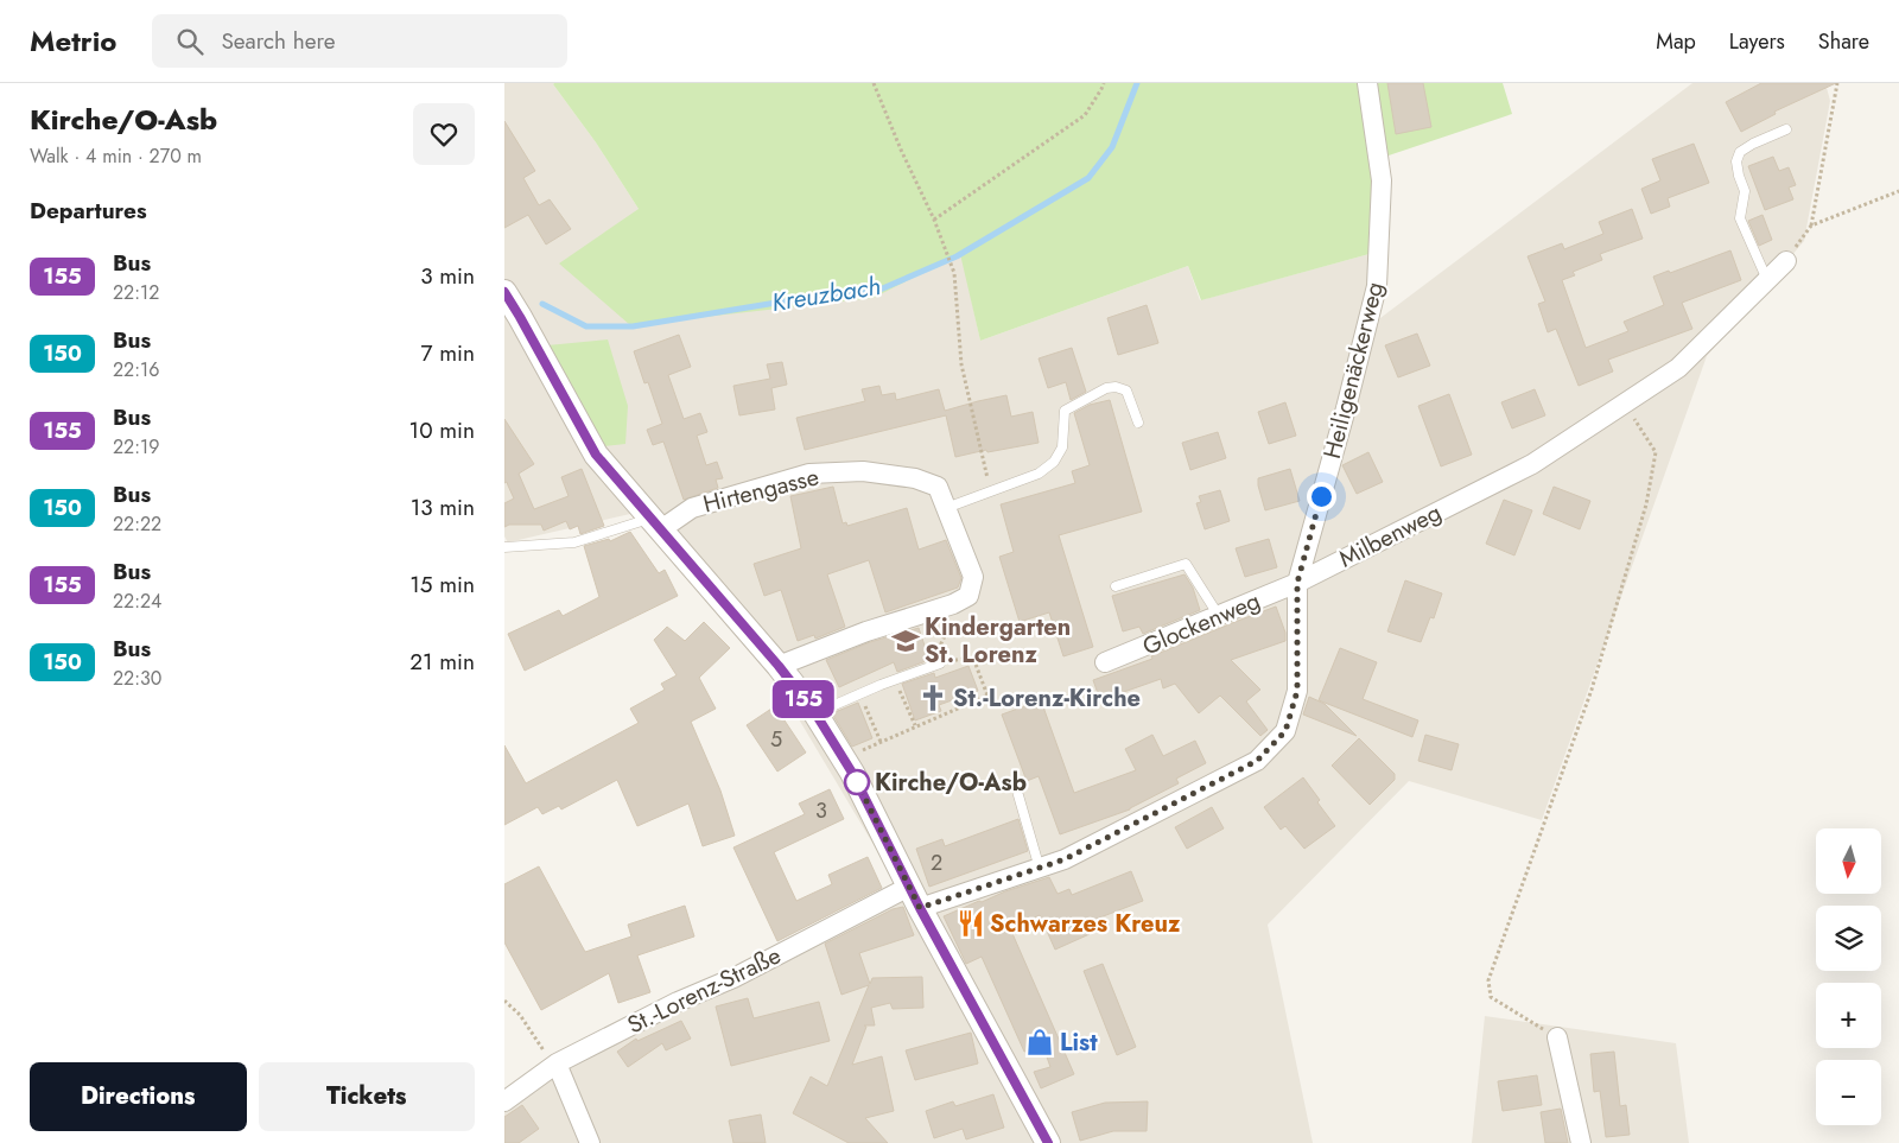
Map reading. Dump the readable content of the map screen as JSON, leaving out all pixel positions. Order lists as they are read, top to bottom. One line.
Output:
{"streets":{"street":["Heiligenäckerweg","Hirtengasse","Milbenweg","Glockenweg","St.-Lorenz-Straße"]},"crossings":[["Heiligenäckerweg","Milbenweg"],["Heiligenäckerweg","Glockenweg"],["Milbenweg","Glockenweg"]],"water":["Kreuzbach"],"places":{"school or university":["Kindergarten St. Lorenz"],"church":["St.-Lorenz-Kirche"],"other":["Kirche/O-Asb"],"restaurant":["Schwarzes Kreuz"],"shop":["List"]},"lines":["bus line 155"],"house_numbers":["5","3","2"],"north":"bottom","page":{"header":"Metrio","search":"Search here","nav":["Map","Layers","Share"],"heading":[["Kirche/O-Asb","Walk · 4 min · 270 m"],"Departures"],"on_map":"155","list":[{"mark":"155","name":"Bus","note":"22:12","value":"3 min"},{"mark":"150","name":"Bus","note":"22:16","value":"7 min"},{"mark":"155","name":"Bus","note":"22:19","value":"10 min"},{"mark":"150","name":"Bus","note":"22:22","value":"13 min"},{"mark":"155","name":"Bus","note":"22:24","value":"15 min"},{"mark":"150","name":"Bus","note":"22:30","value":"21 min"}],"map_buttons":["+","−"],"buttons":["Directions","Tickets"]}}
